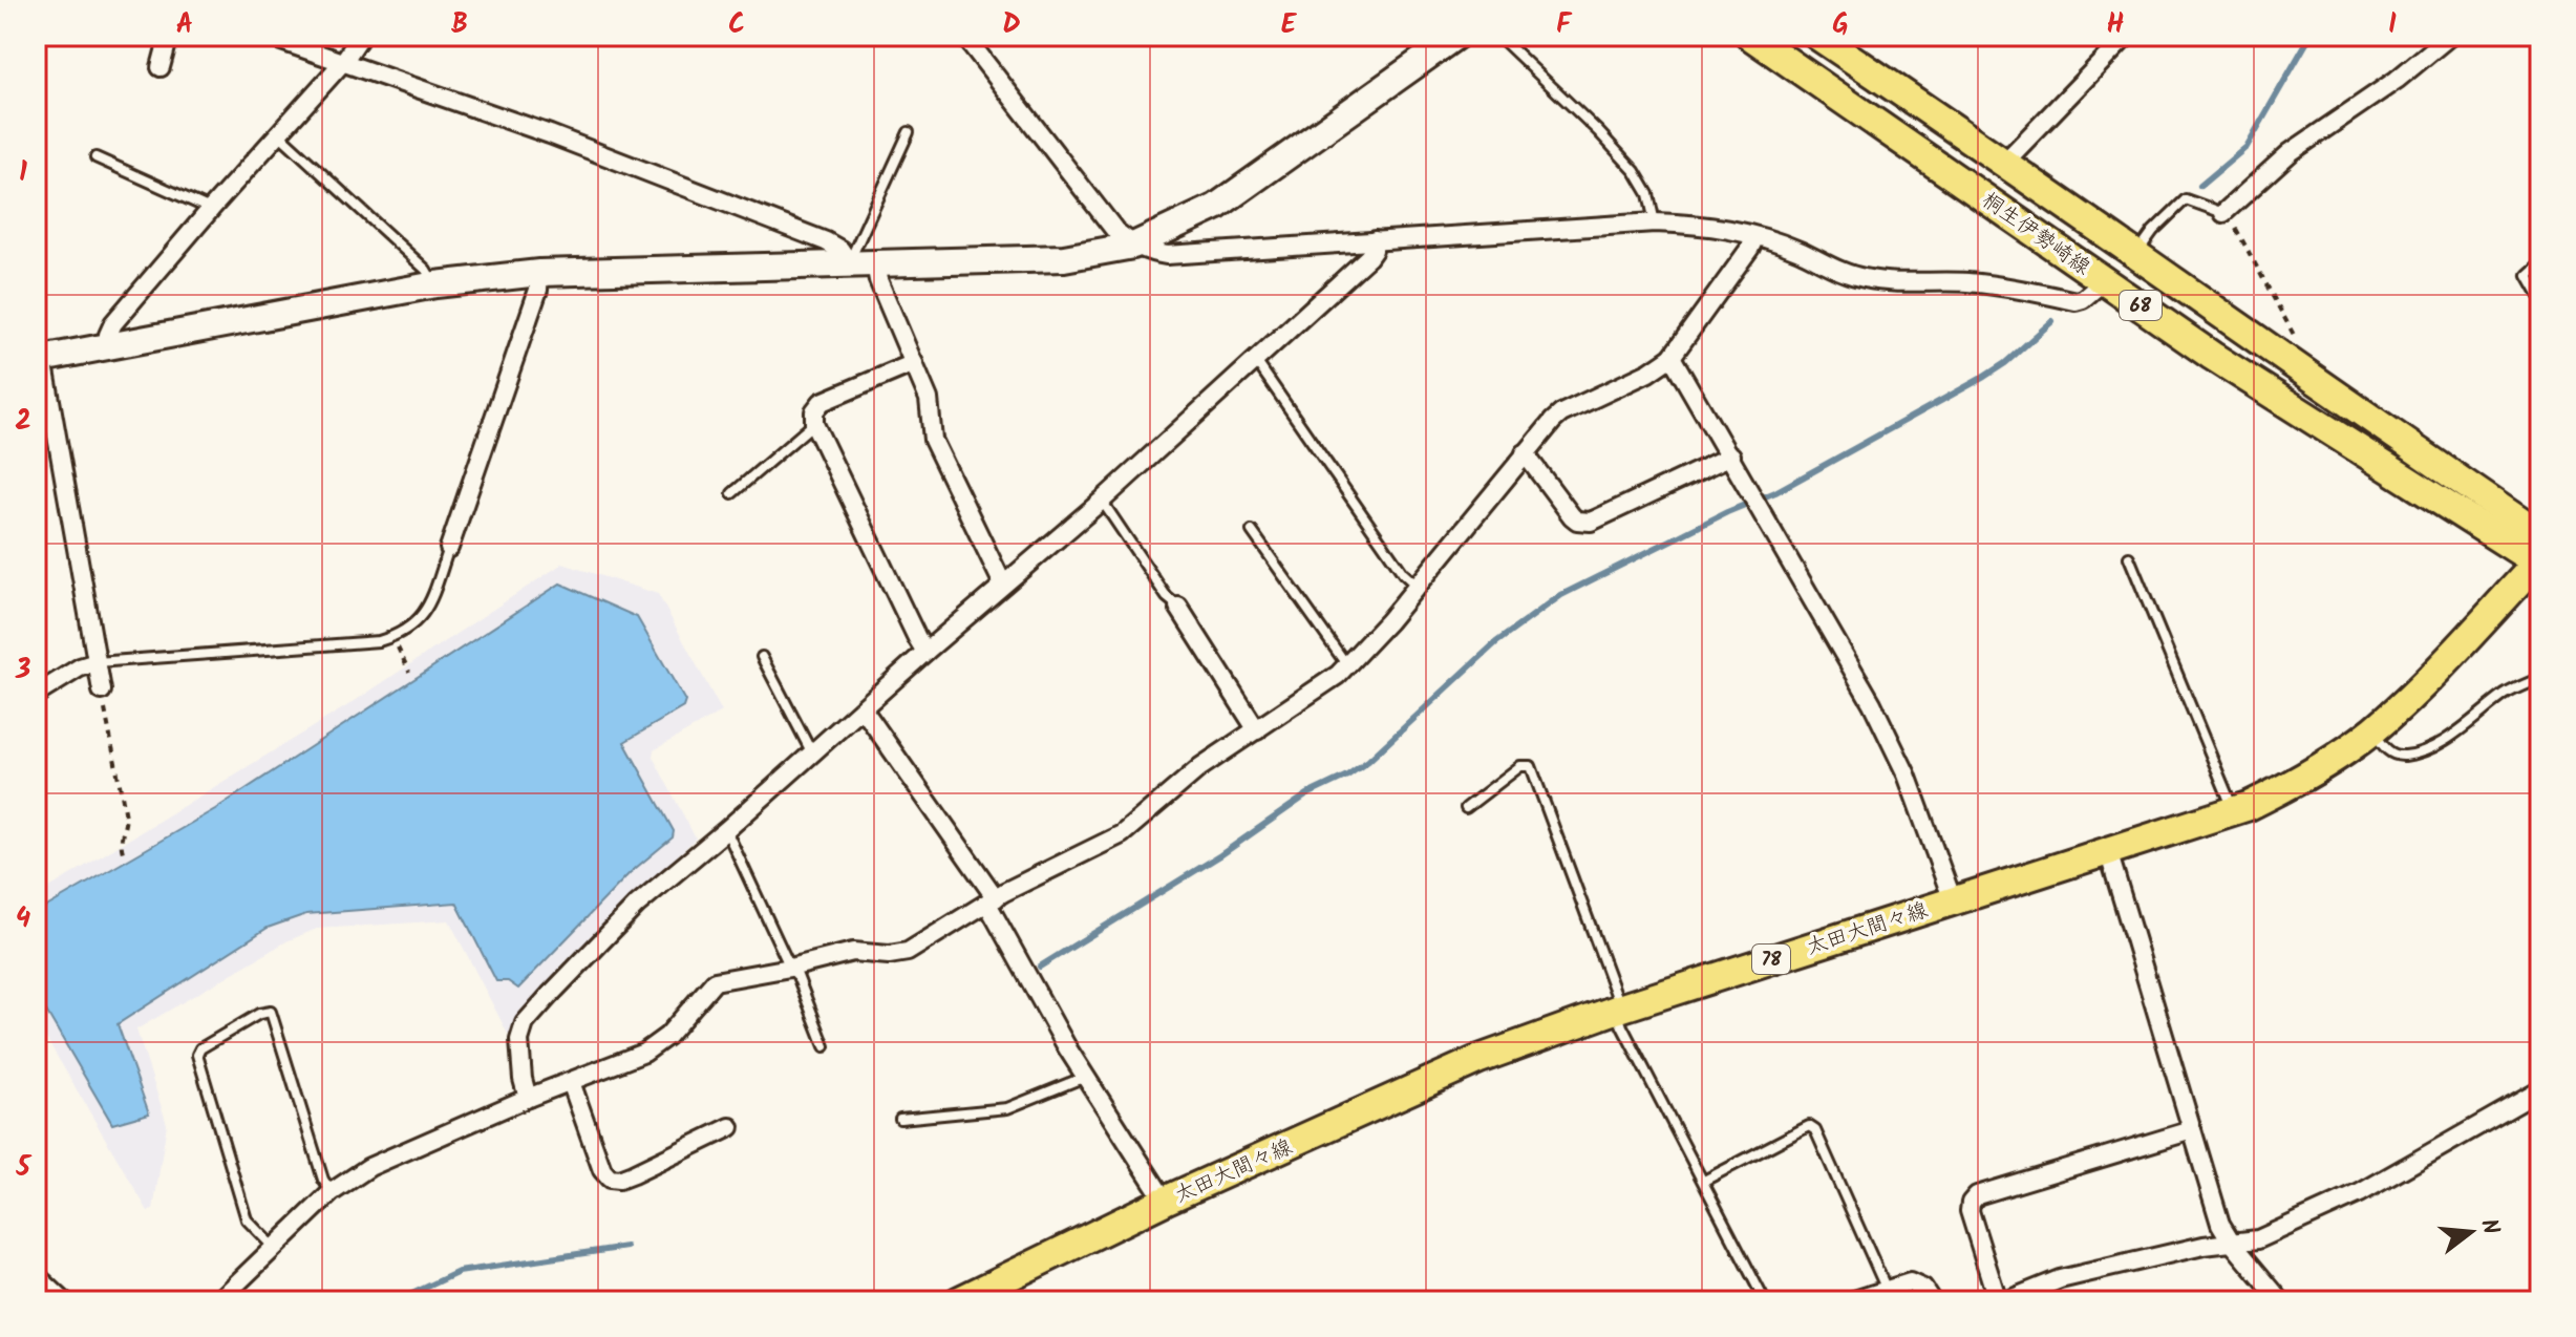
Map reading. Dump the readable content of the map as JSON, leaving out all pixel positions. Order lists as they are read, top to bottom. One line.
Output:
{"streets":{"main road":["桐生伊勢崎線","68","太田大間々線","78"]},"crossings":[["桐生伊勢崎線","太田大間々線"]],"north":"right","grid":{"columns":["A","B","C","D","E","F","G","H","I"],"rows":["1","2","3","4","5"]}}
